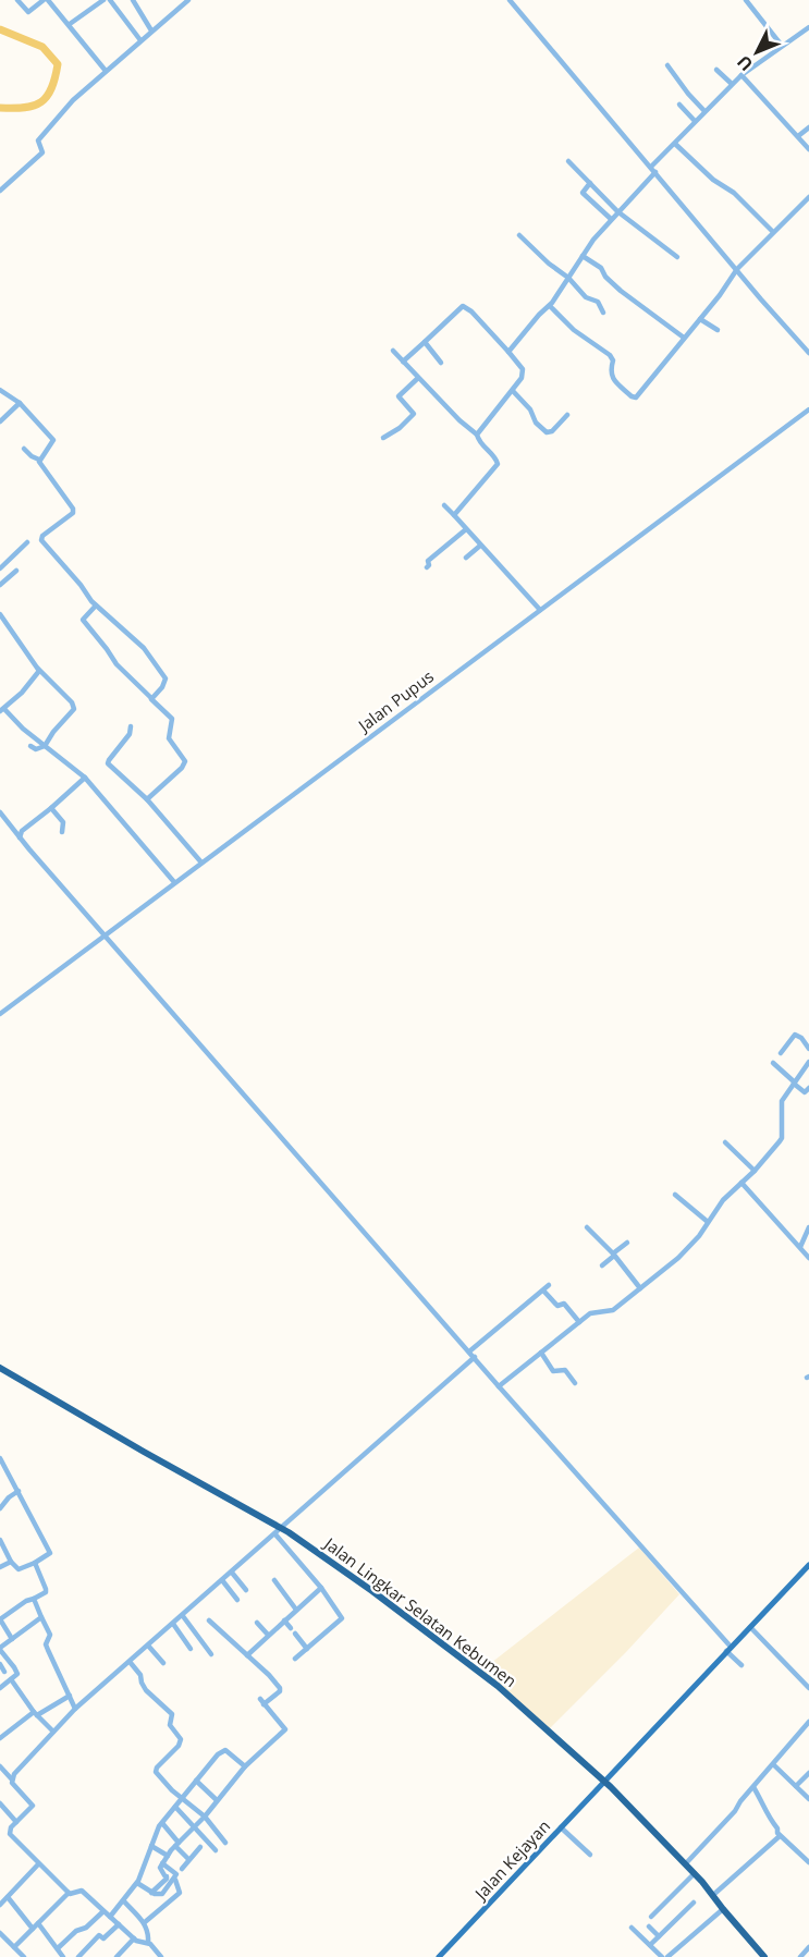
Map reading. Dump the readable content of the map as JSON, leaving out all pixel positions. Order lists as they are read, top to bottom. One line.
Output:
{"streets":{"highway":["Jalan Lingkar Selatan Kebumen"],"main road":["Jalan Kejayan"],"street":["Jalan Pupus"]},"crossings":[["Jalan Lingkar Selatan Kebumen","Jalan Kejayan"]],"north":"bottom left"}
